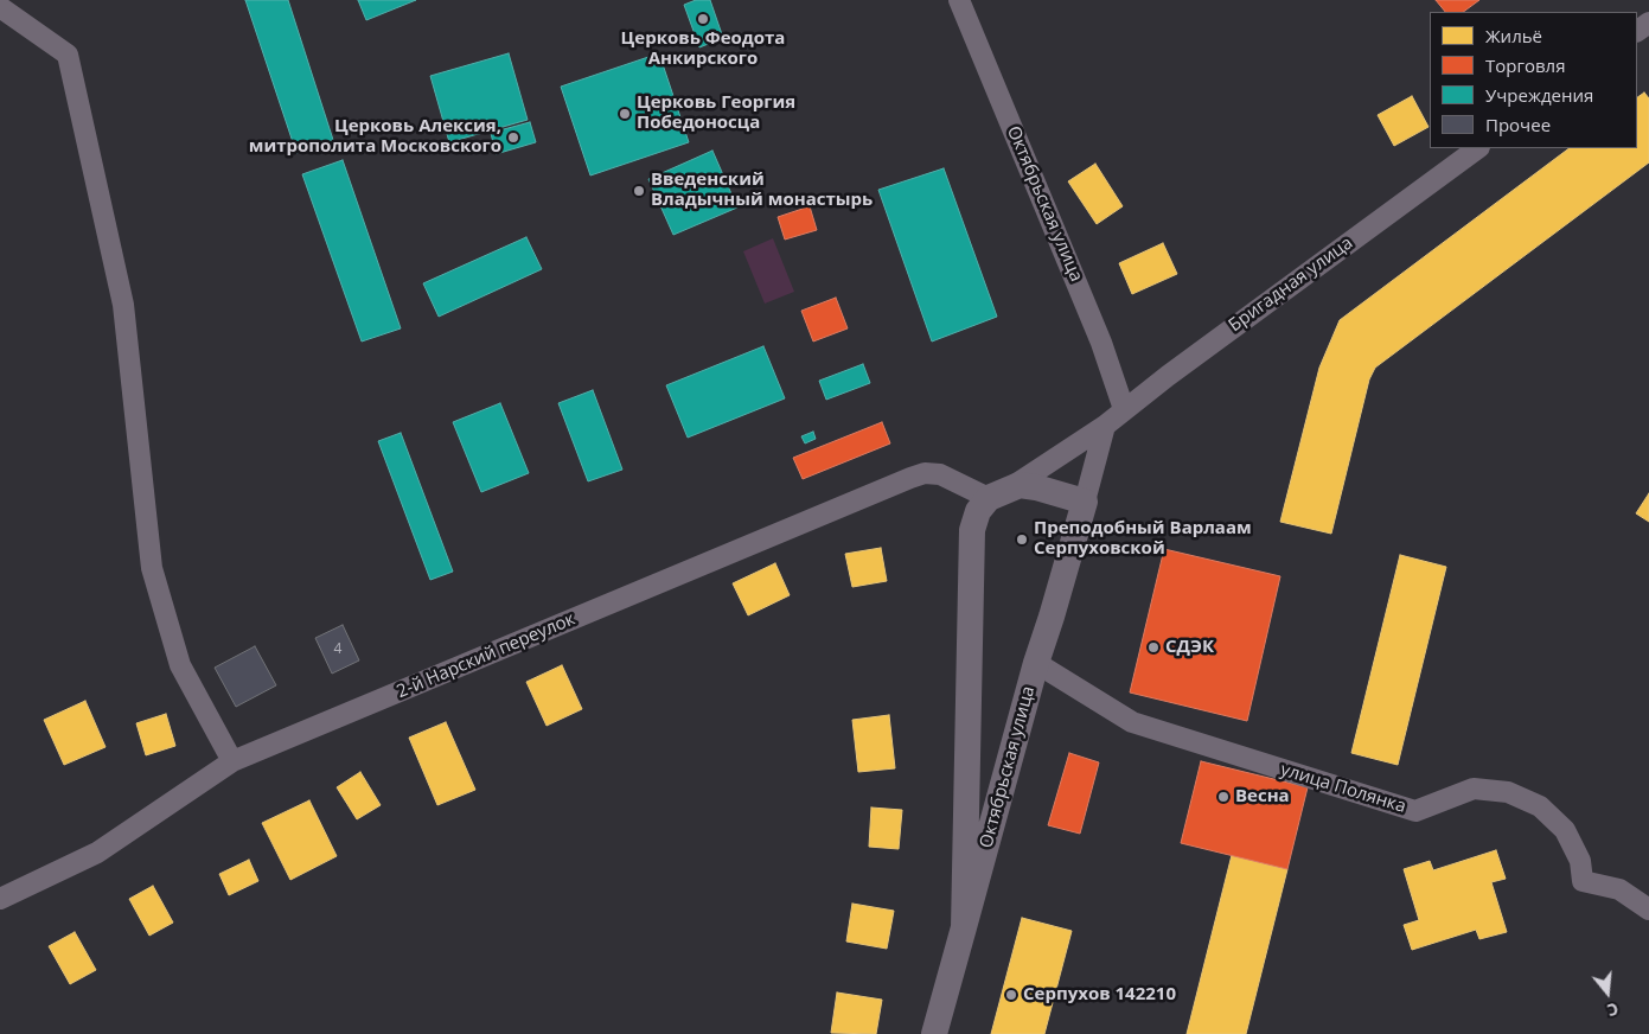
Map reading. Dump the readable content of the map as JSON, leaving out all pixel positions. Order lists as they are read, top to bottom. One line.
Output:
{"streets":{"street":["Октябрьская улица","Бригадная улица","2-й Нарский переулок","улица Полянка"]},"crossings":[["Октябрьская улица","Бригадная улица"],["Октябрьская улица","улица Полянка"],["Бригадная улица","2-й Нарский переулок"]],"places":["Церковь Феодота Анкирского","Церковь Георгия Победоносца","Церковь Алексия, митрополита Московского","Введенский Владычный монастырь","Преподобный Варлаам Серпуховской","СДЭК","Весна","Серпухов 142210"],"house_numbers":["4"],"legend":["Жильё","Торговля","Учреждения","Прочее"],"north":"bottom"}
